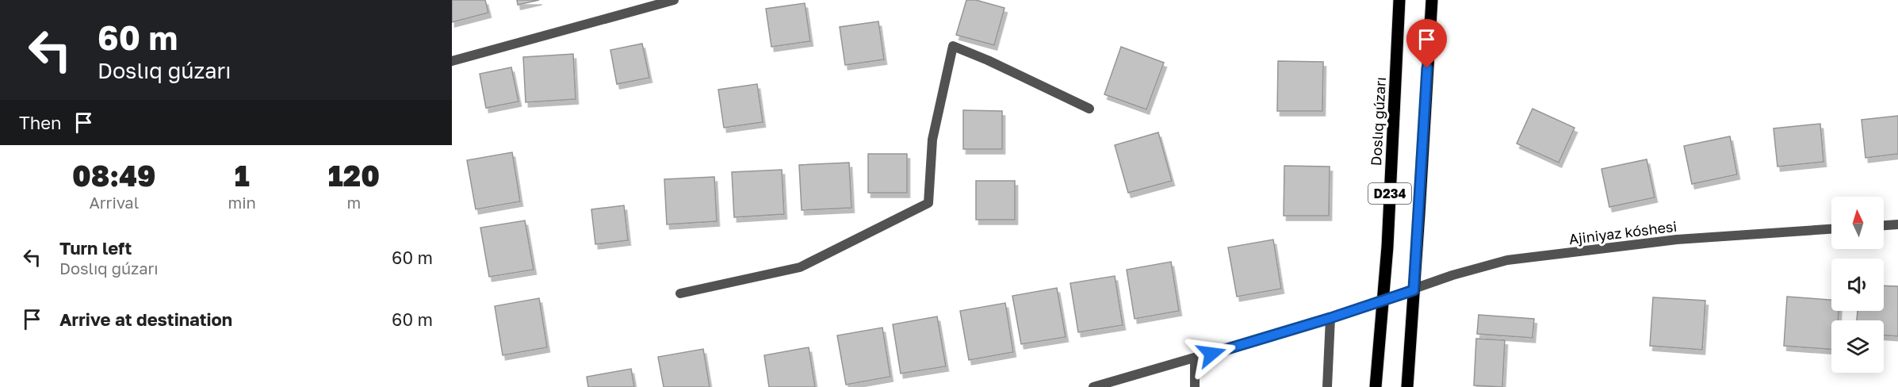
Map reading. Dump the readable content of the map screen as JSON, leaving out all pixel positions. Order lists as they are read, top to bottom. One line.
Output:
{"streets":{"main road":["Doslıq gúzarı","D234"],"street":["Ajiniyaz kóshesi"]},"crossings":[["Doslıq gúzarı","Ajiniyaz kóshesi"],["D234","Ajiniyaz kóshesi"]],"north":"top","page":{"turn":["60 m","Doslıq gúzarı"],"then":"Then","eta":["08:49","Arrival","1","min","120","m"],"list":[{"name":"Turn left","note":"Doslıq gúzarı","value":"60 m"},{"name":"Arrive at destination","value":"60 m"}]}}
